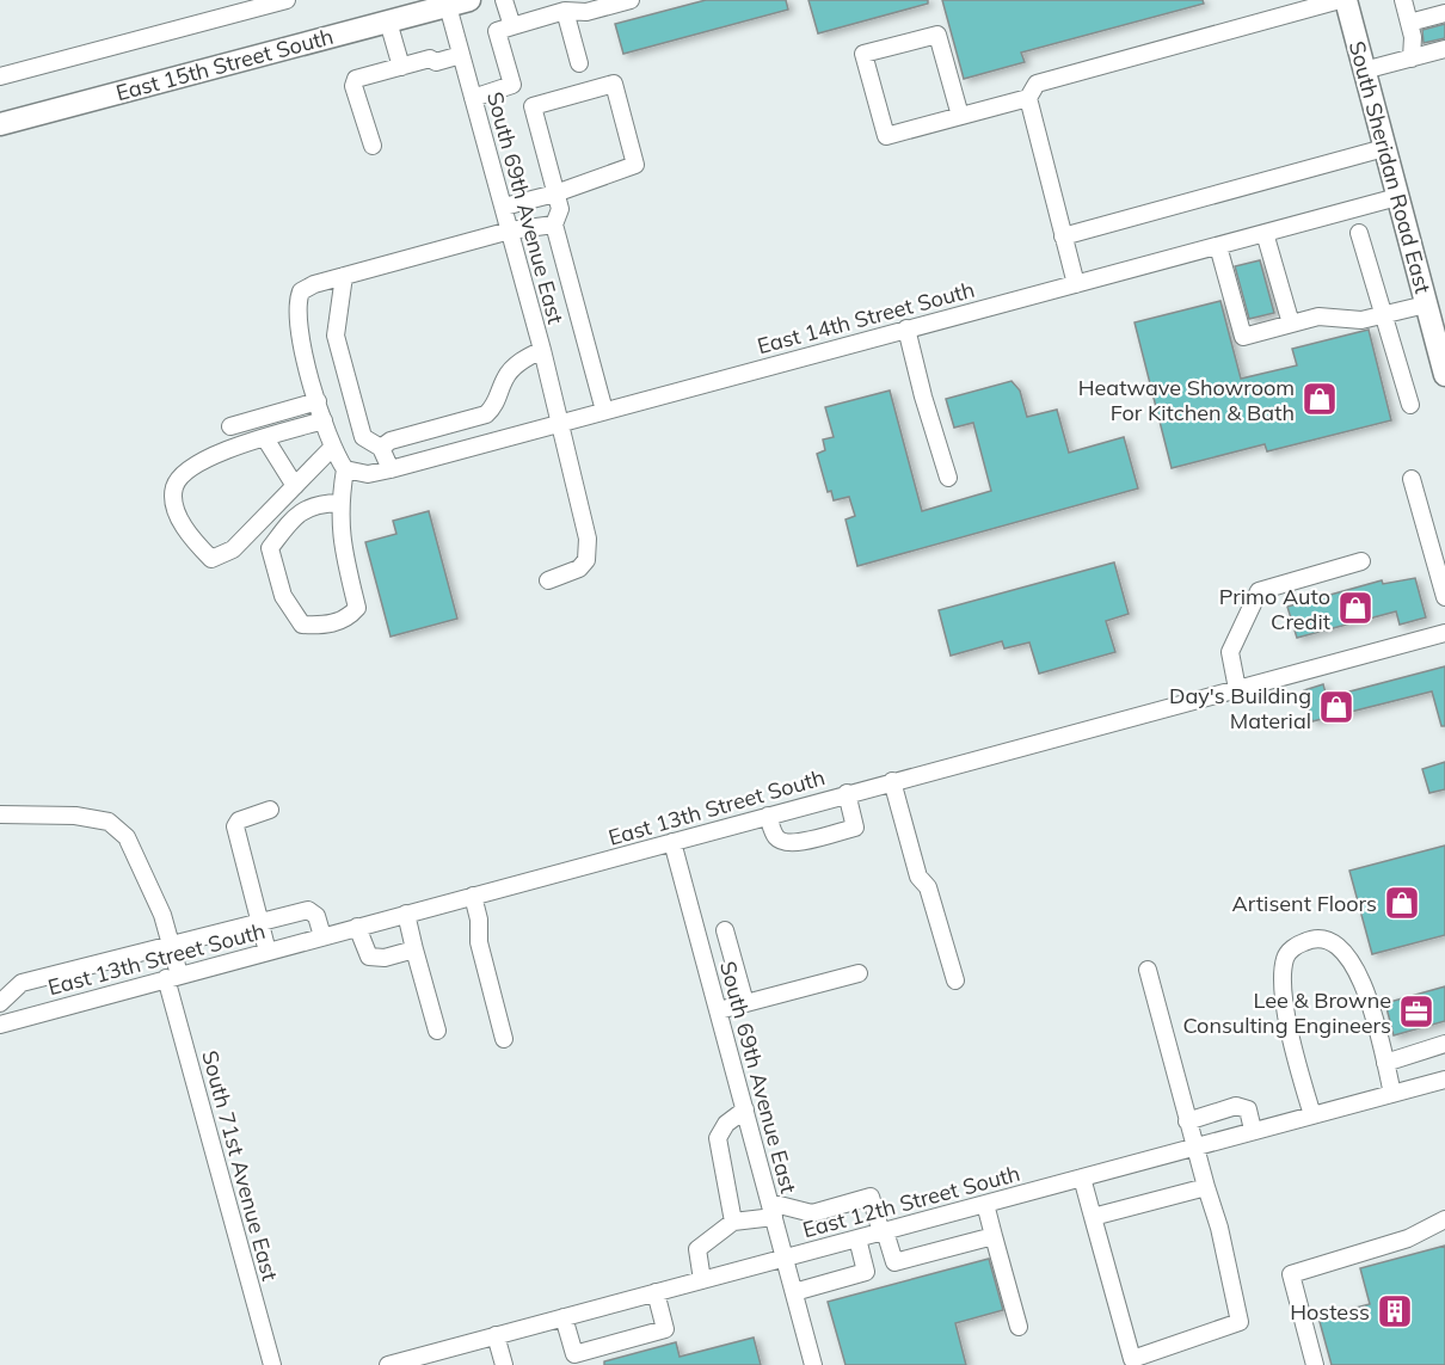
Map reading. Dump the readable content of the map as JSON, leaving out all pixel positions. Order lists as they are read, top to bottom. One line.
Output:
{"streets":{"main road":["East 15th Street South","South Sheridan Road East"],"street":["South 69th Avenue East","East 14th Street South","East 13th Street South","South 71st Avenue East","East 12th Street South"]},"crossings":[["East 15th Street South","South 69th Avenue East"],["South Sheridan Road East","East 14th Street South"],["South 69th Avenue East","East 14th Street South"],["South 69th Avenue East","East 13th Street South"],["South 69th Avenue East","East 12th Street South"],["East 13th Street South","South 71st Avenue East"]],"places":{"shop":["Heatwave Showroom For Kitchen & Bath","Primo Auto Credit","Day's Building Material","Artisent Floors"],"office":["Lee & Browne Consulting Engineers"],"building":["Hostess"]}}
